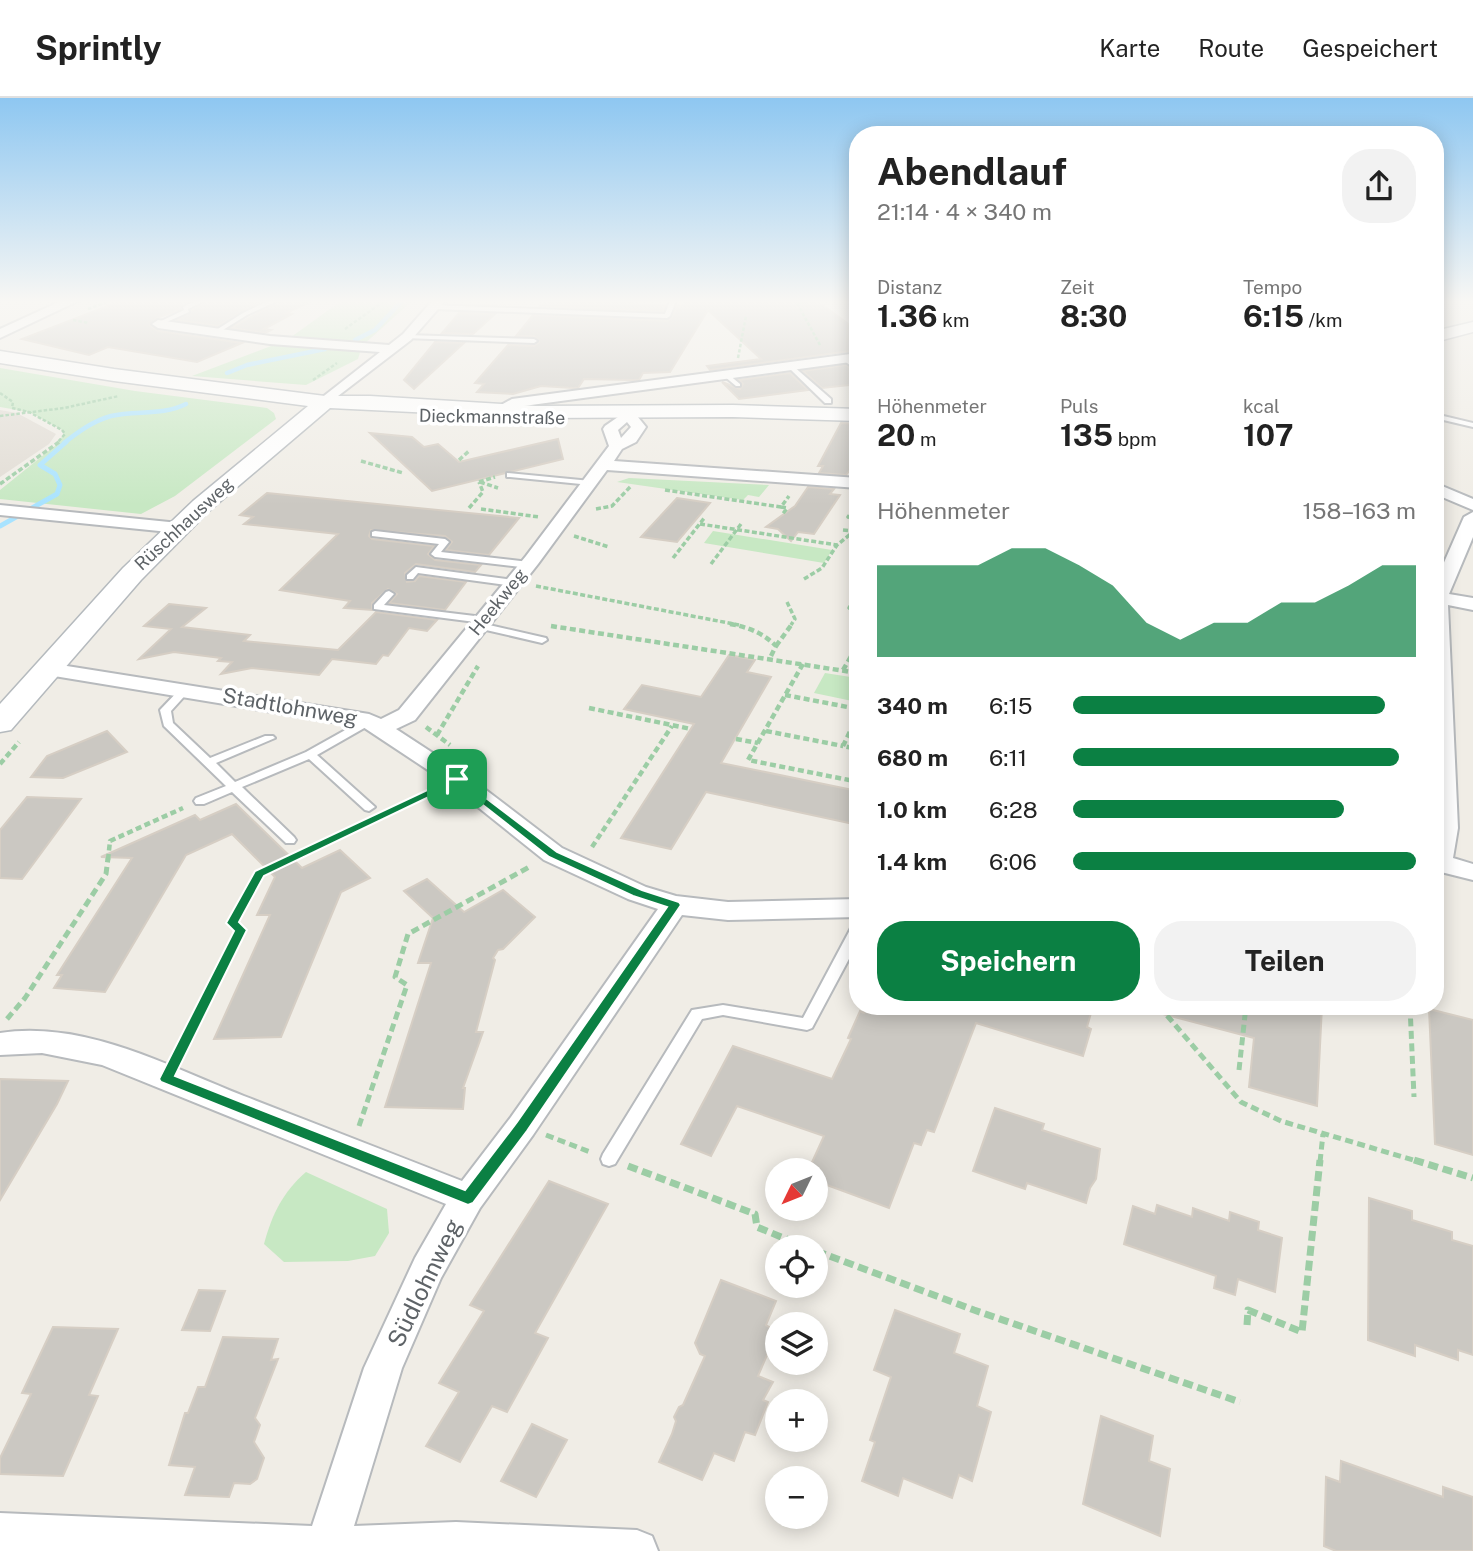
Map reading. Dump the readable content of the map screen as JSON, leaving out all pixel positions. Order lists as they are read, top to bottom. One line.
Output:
{"streets":{"street":["Dieckmannstraße","Rüschhausweg","Heekweg","Stadtlohnweg","Südlohnweg"]},"crossings":[["Dieckmannstraße","Rüschhausweg"],["Dieckmannstraße","Heekweg"],["Rüschhausweg","Stadtlohnweg"],["Heekweg","Stadtlohnweg"],["Stadtlohnweg","Südlohnweg"]],"north":"bottom left","page":{"header":"Sprintly","nav":["Karte","Route","Gespeichert"],"heading":["Abendlauf","21:14 · 4 × 340 m"],"stats":[["Distanz","1.36 km"],["Zeit","8:30"],["Tempo","6:15 /km"],["Höhenmeter","20 m"],["Puls","135 bpm"],["kcal","107"]],"chart":["Höhenmeter","158–163 m"],"list":[{"name":"340 m","note":"6:15"},{"name":"680 m","note":"6:11"},{"name":"1.0 km","note":"6:28"},{"name":"1.4 km","note":"6:06"}],"buttons":["Speichern","Teilen"],"map_buttons":["+","−"]}}
